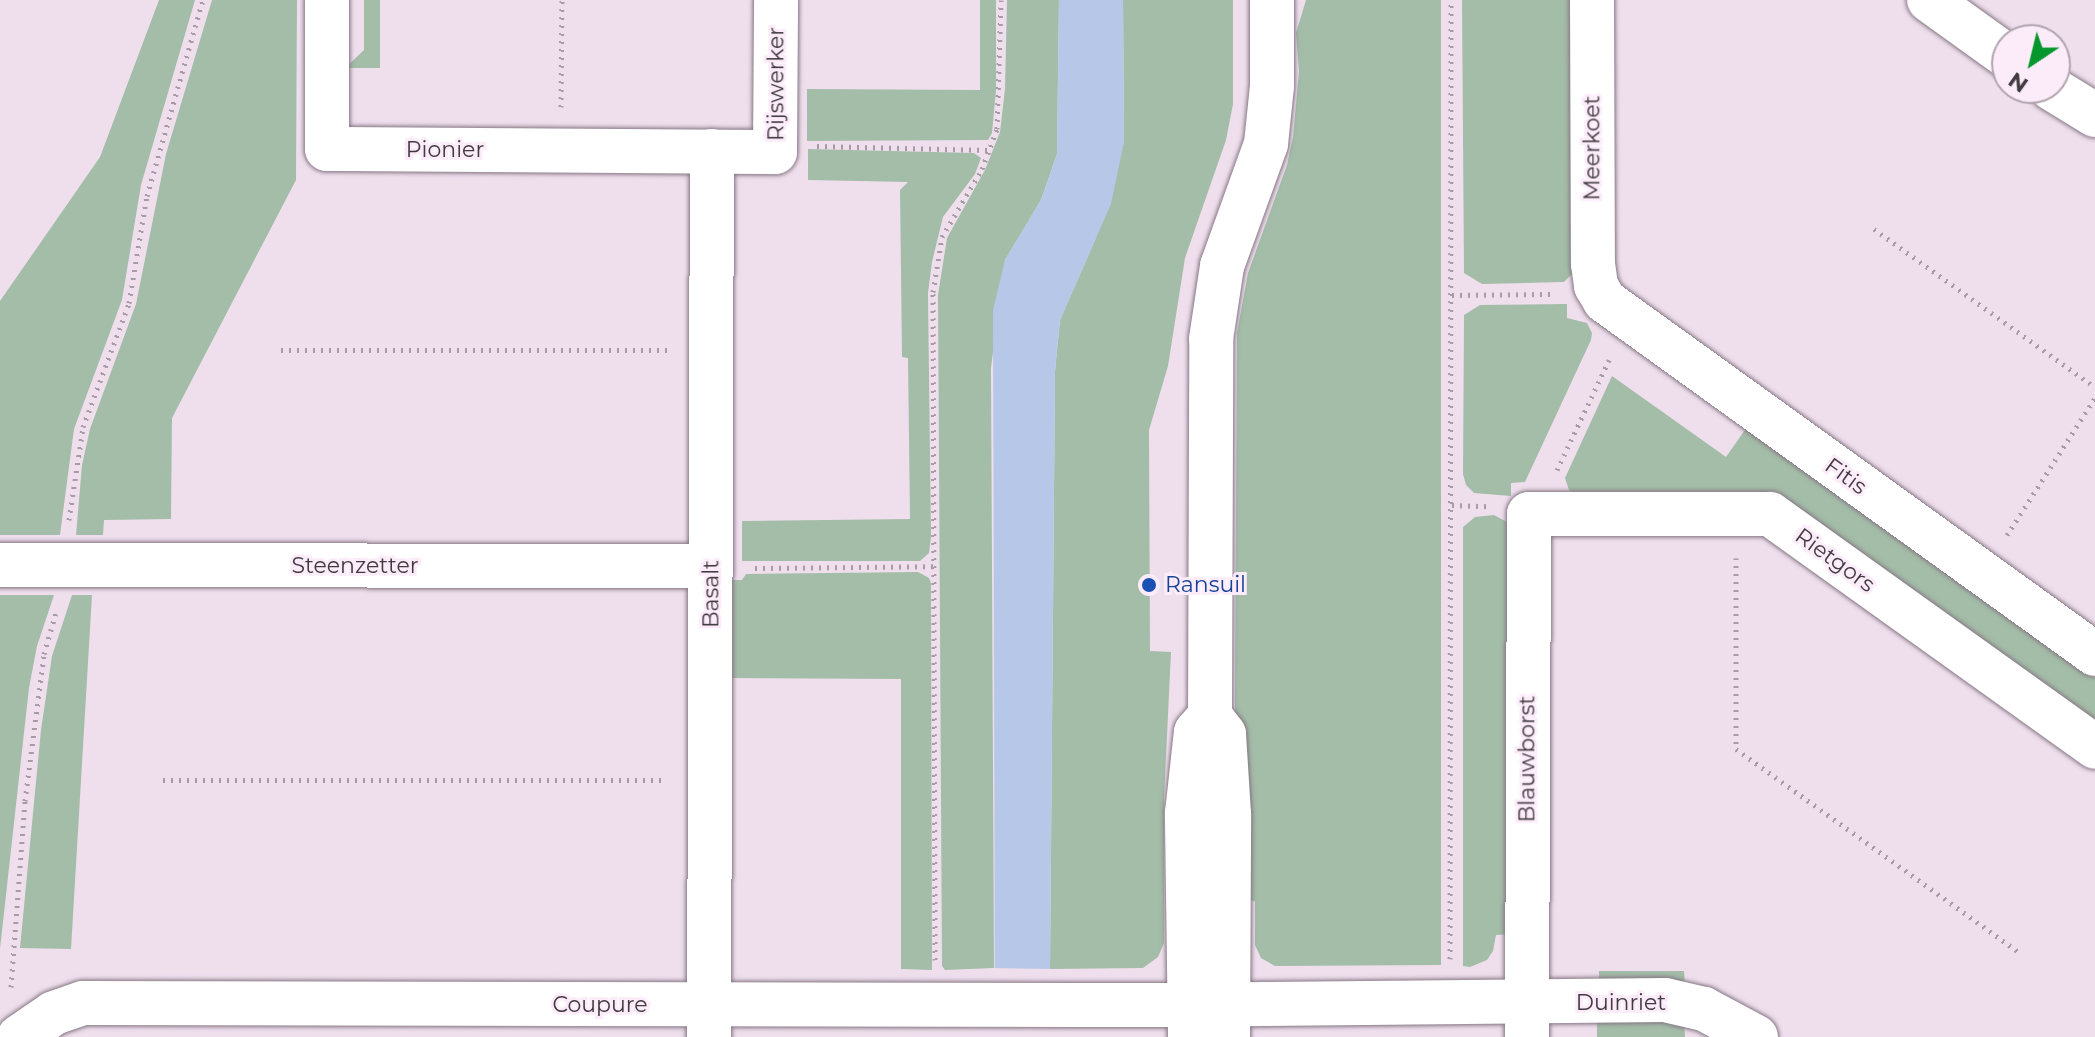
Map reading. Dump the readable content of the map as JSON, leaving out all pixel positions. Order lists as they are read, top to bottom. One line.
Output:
{"streets":{"street":["Rijswerker","Meerkoet","Pionier","Fitis","Rietgors","Steenzetter","Basalt","Blauwborst","Duinriet","Coupure"]},"crossings":[["Rijswerker","Pionier"],["Rijswerker","Basalt"],["Meerkoet","Fitis"],["Pionier","Basalt"],["Rietgors","Blauwborst"],["Steenzetter","Basalt"],["Basalt","Coupure"],["Blauwborst","Duinriet"]],"places":["Ransuil"],"north":"bottom left"}
